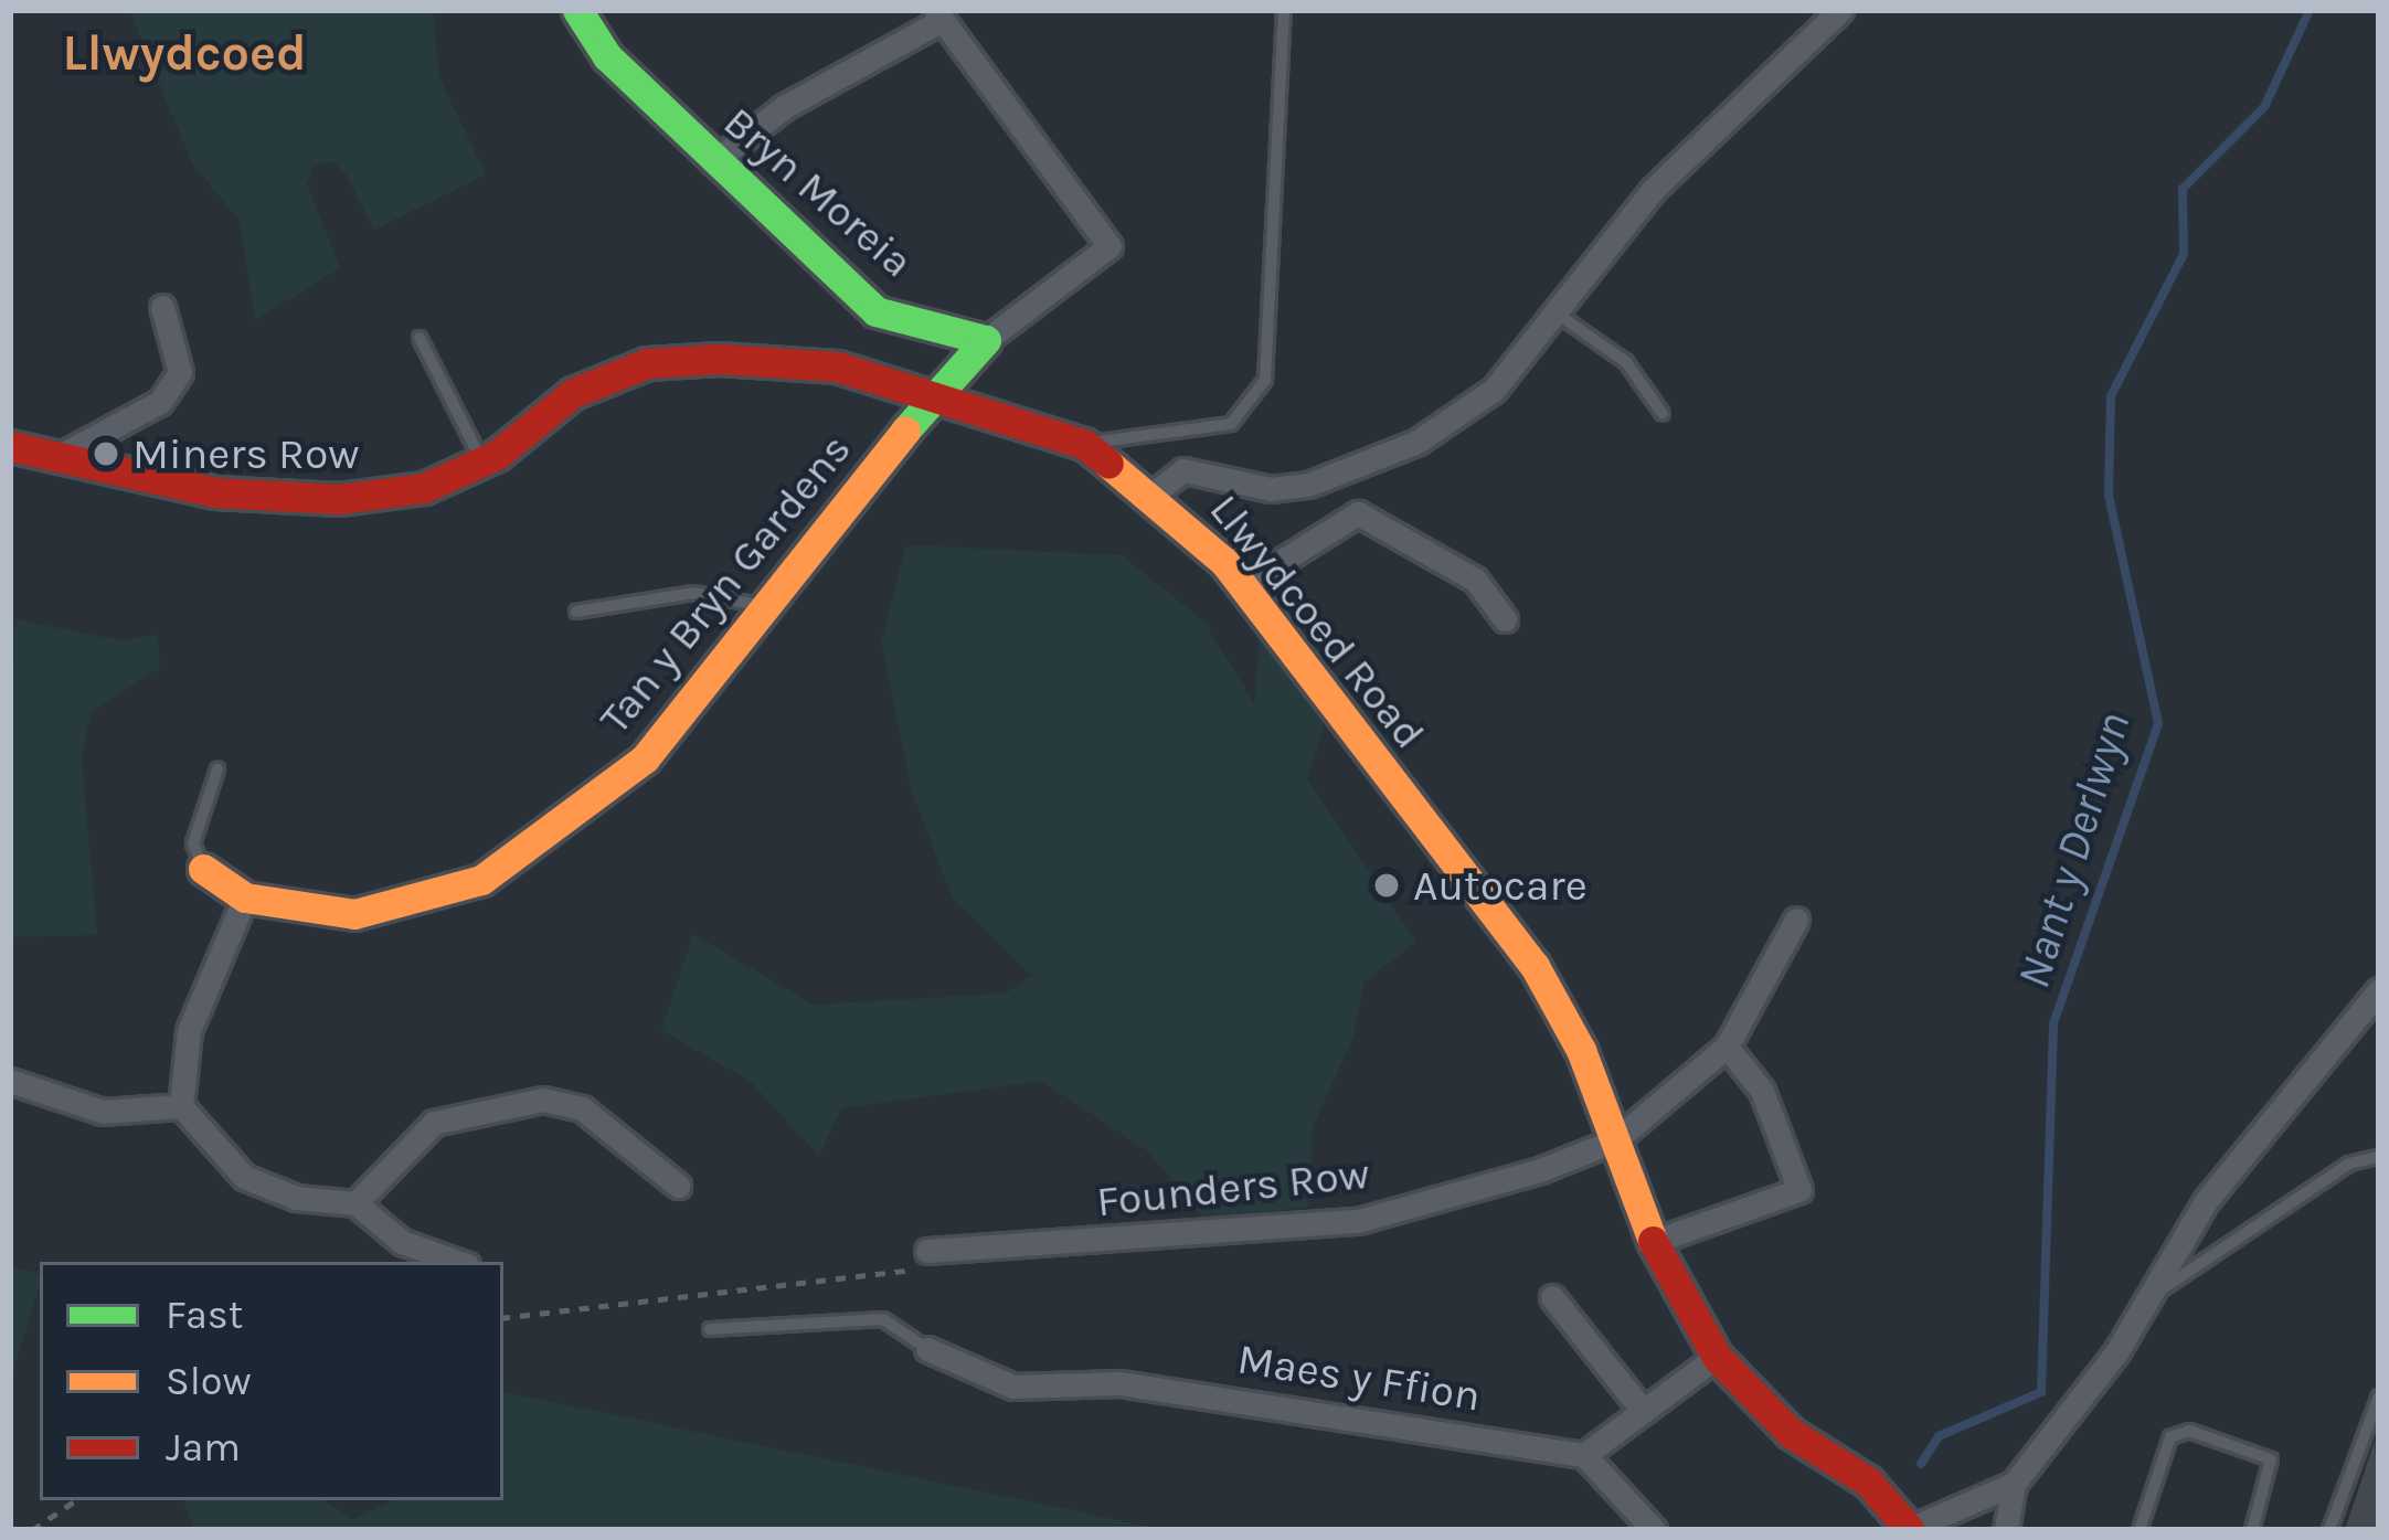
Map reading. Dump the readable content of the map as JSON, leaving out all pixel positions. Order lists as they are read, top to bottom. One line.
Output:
{"streets":{"main road":["Bryn Moreia","Tan y Bryn Gardens","Llwydcoed Road"],"street":["Founders Row","Maes y Ffion"]},"crossings":[["Tan y Bryn Gardens","Llwydcoed Road"],["Llwydcoed Road","Founders Row"]],"districts":["Llwydcoed"],"water":["Nant y Derlwyn"],"places":["Miners Row","Autocare"],"legend":["Fast","Slow","Jam"]}
